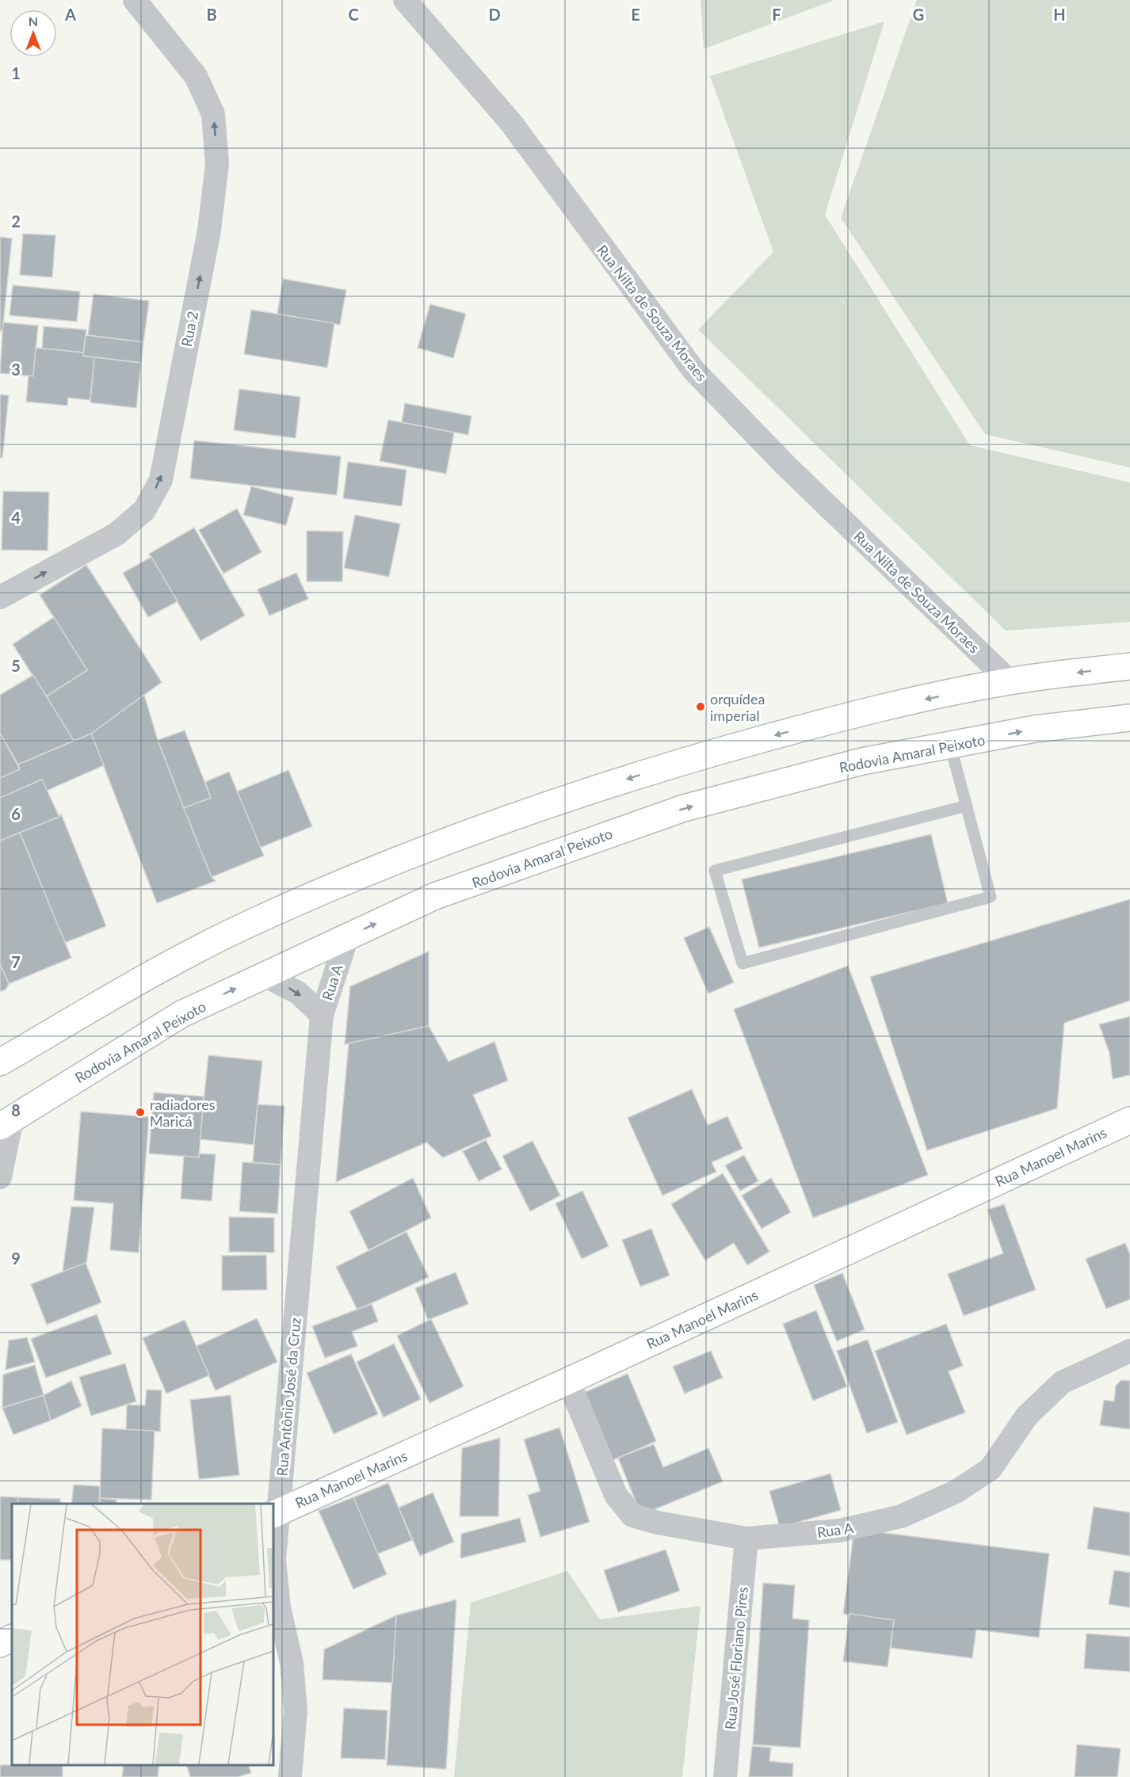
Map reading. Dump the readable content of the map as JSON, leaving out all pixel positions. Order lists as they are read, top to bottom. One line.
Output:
{"streets":{"main road":["Rodovia Amaral Peixoto","Rua Manoel Marins"],"street":["Rua Nilta de Souza Moraes","Rua 2","Rua A","Rua Antônio José da Cruz","Rua José Floriano Pires"]},"crossings":[["Rodovia Amaral Peixoto","Rua A"],["Rua A","Rua Manoel Marins"],["Rua A","Rua Antônio José da Cruz"],["Rua A","Rua José Floriano Pires"],["Rua Manoel Marins","Rua Antônio José da Cruz"]],"one_way":["Rua 2"],"places":["orquídea imperial","radiadores Maricá"],"north":"top","grid":{"columns":["A","B","C","D","E","F","G","H"],"rows":["1","2","3","4","5","6","7","8","9"]}}
